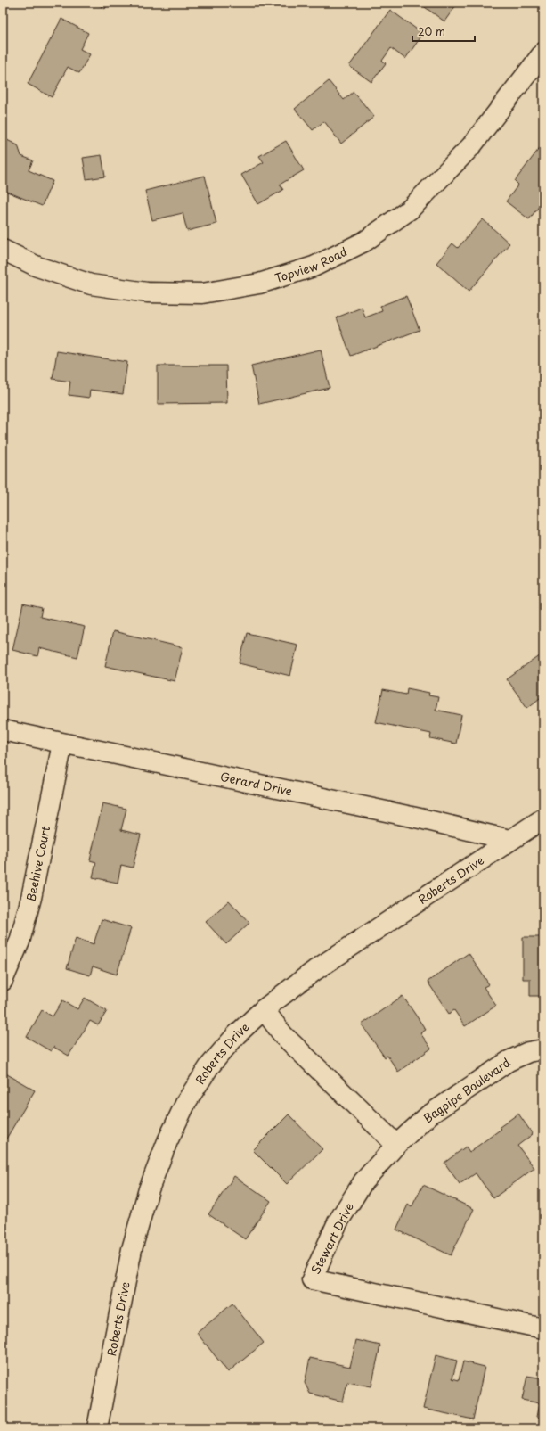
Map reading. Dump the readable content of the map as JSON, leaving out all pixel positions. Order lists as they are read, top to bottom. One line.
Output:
{"streets":{"street":["Topview Road","Gerard Drive","Beehive Court","Roberts Drive","Bagpipe Boulevard","Stewart Drive"]},"crossings":[["Gerard Drive","Beehive Court"],["Gerard Drive","Roberts Drive"],["Bagpipe Boulevard","Stewart Drive"]],"scale_bar":"20 m"}
